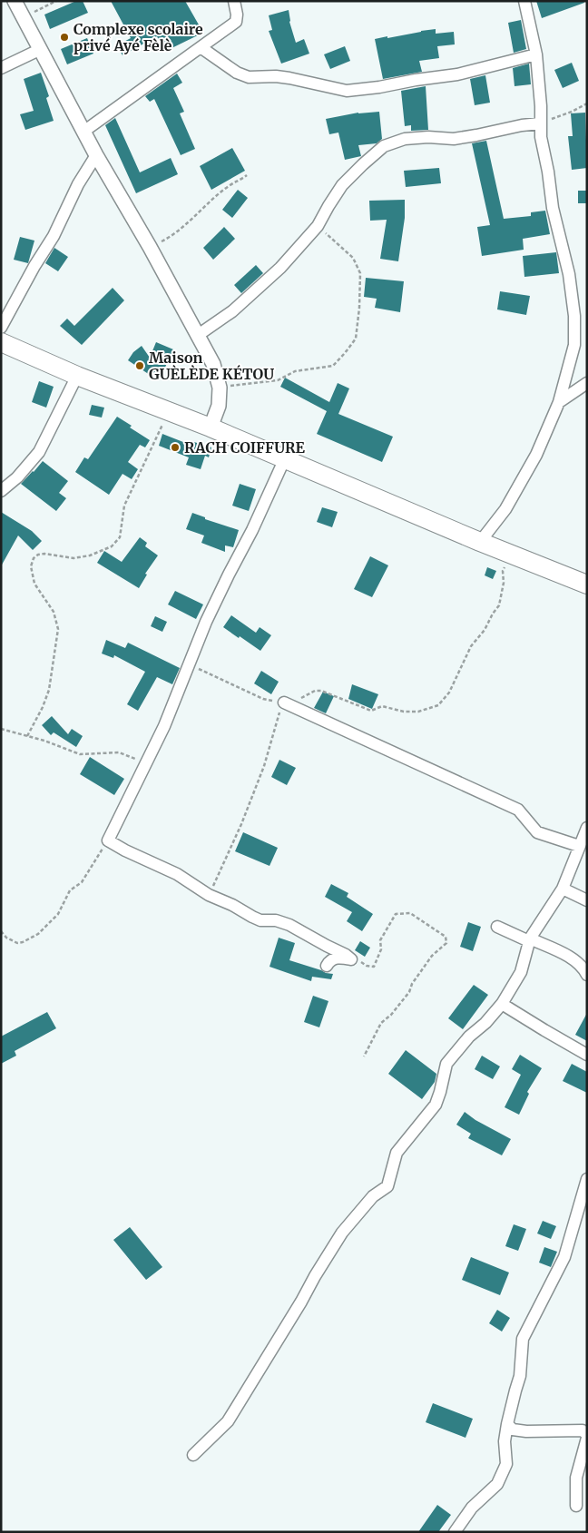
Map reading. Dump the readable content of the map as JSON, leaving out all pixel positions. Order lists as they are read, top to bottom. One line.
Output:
{"places":["Complexe scolaire privé Ayé Fèlè","Maison GUÈLÈDE KÉTOU","RACH COIFFURE"]}
